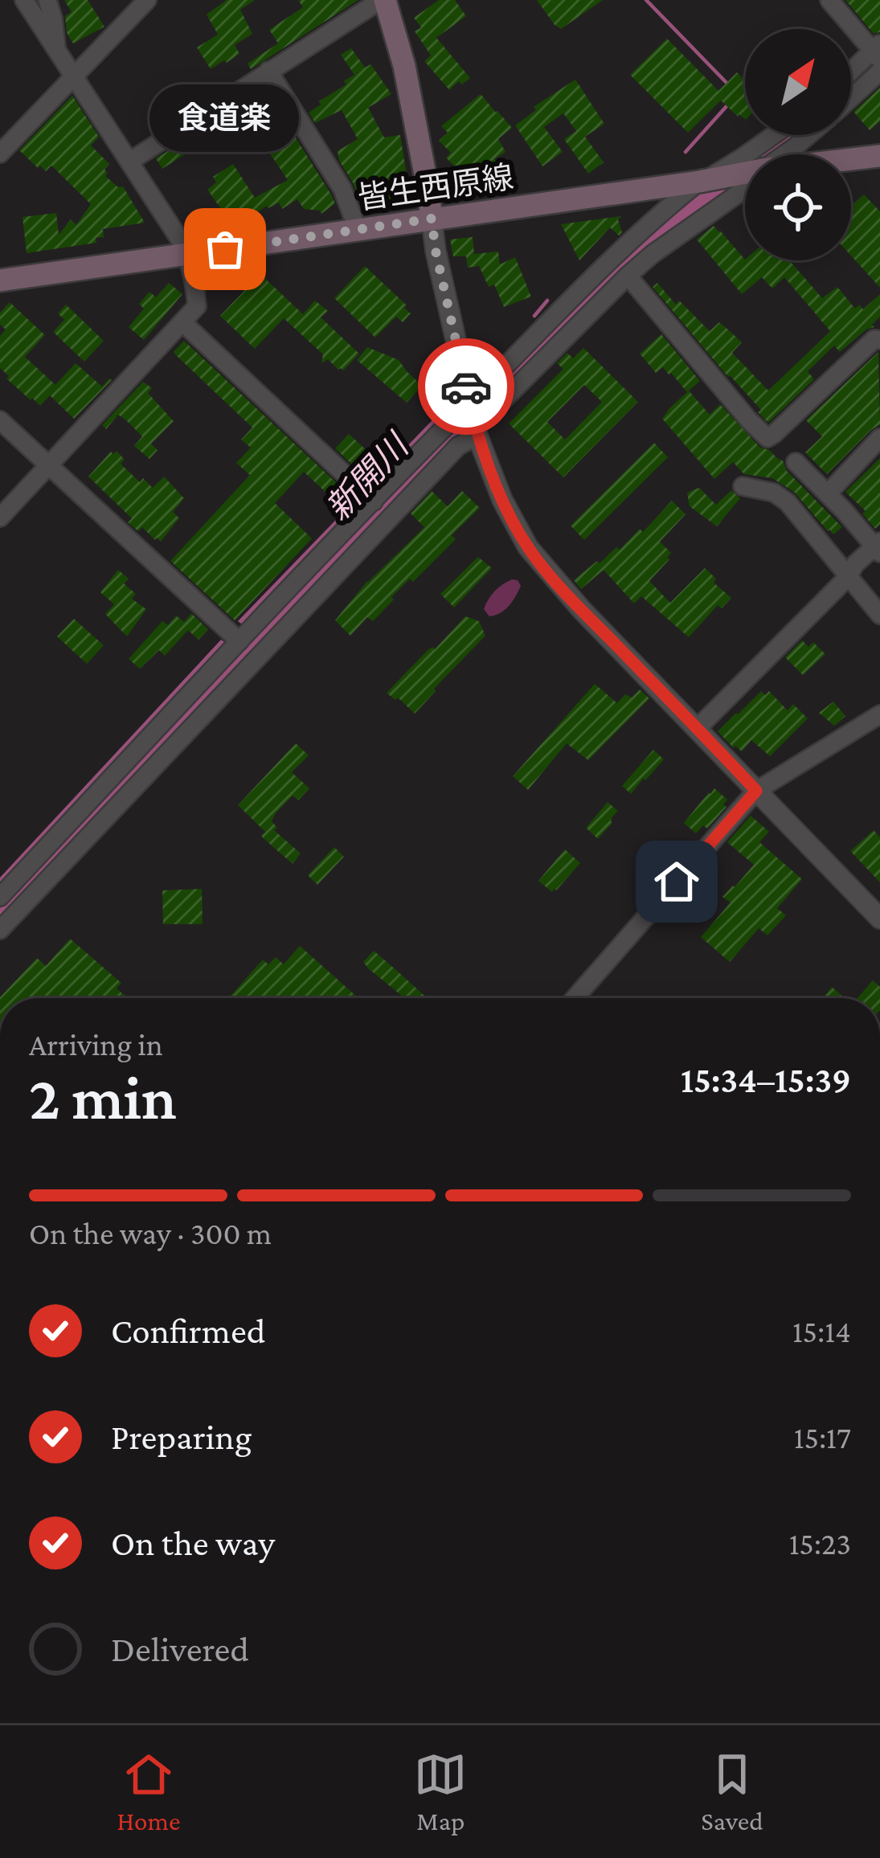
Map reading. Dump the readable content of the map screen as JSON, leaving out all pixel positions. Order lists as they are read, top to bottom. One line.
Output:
{"streets":{"main road":["皆生西原線"]},"water":["新開川"],"places":["食道楽"],"north":"top right","page":{"bubble":"食道楽","heading":["2 min","Arriving in","15:34–15:39"],"bar":"On the way · 300 m","list":[["Confirmed","15:14"],["Preparing","15:17"],["On the way","15:23"],"Delivered"],"tabs":["Home","Map","Saved"]}}
